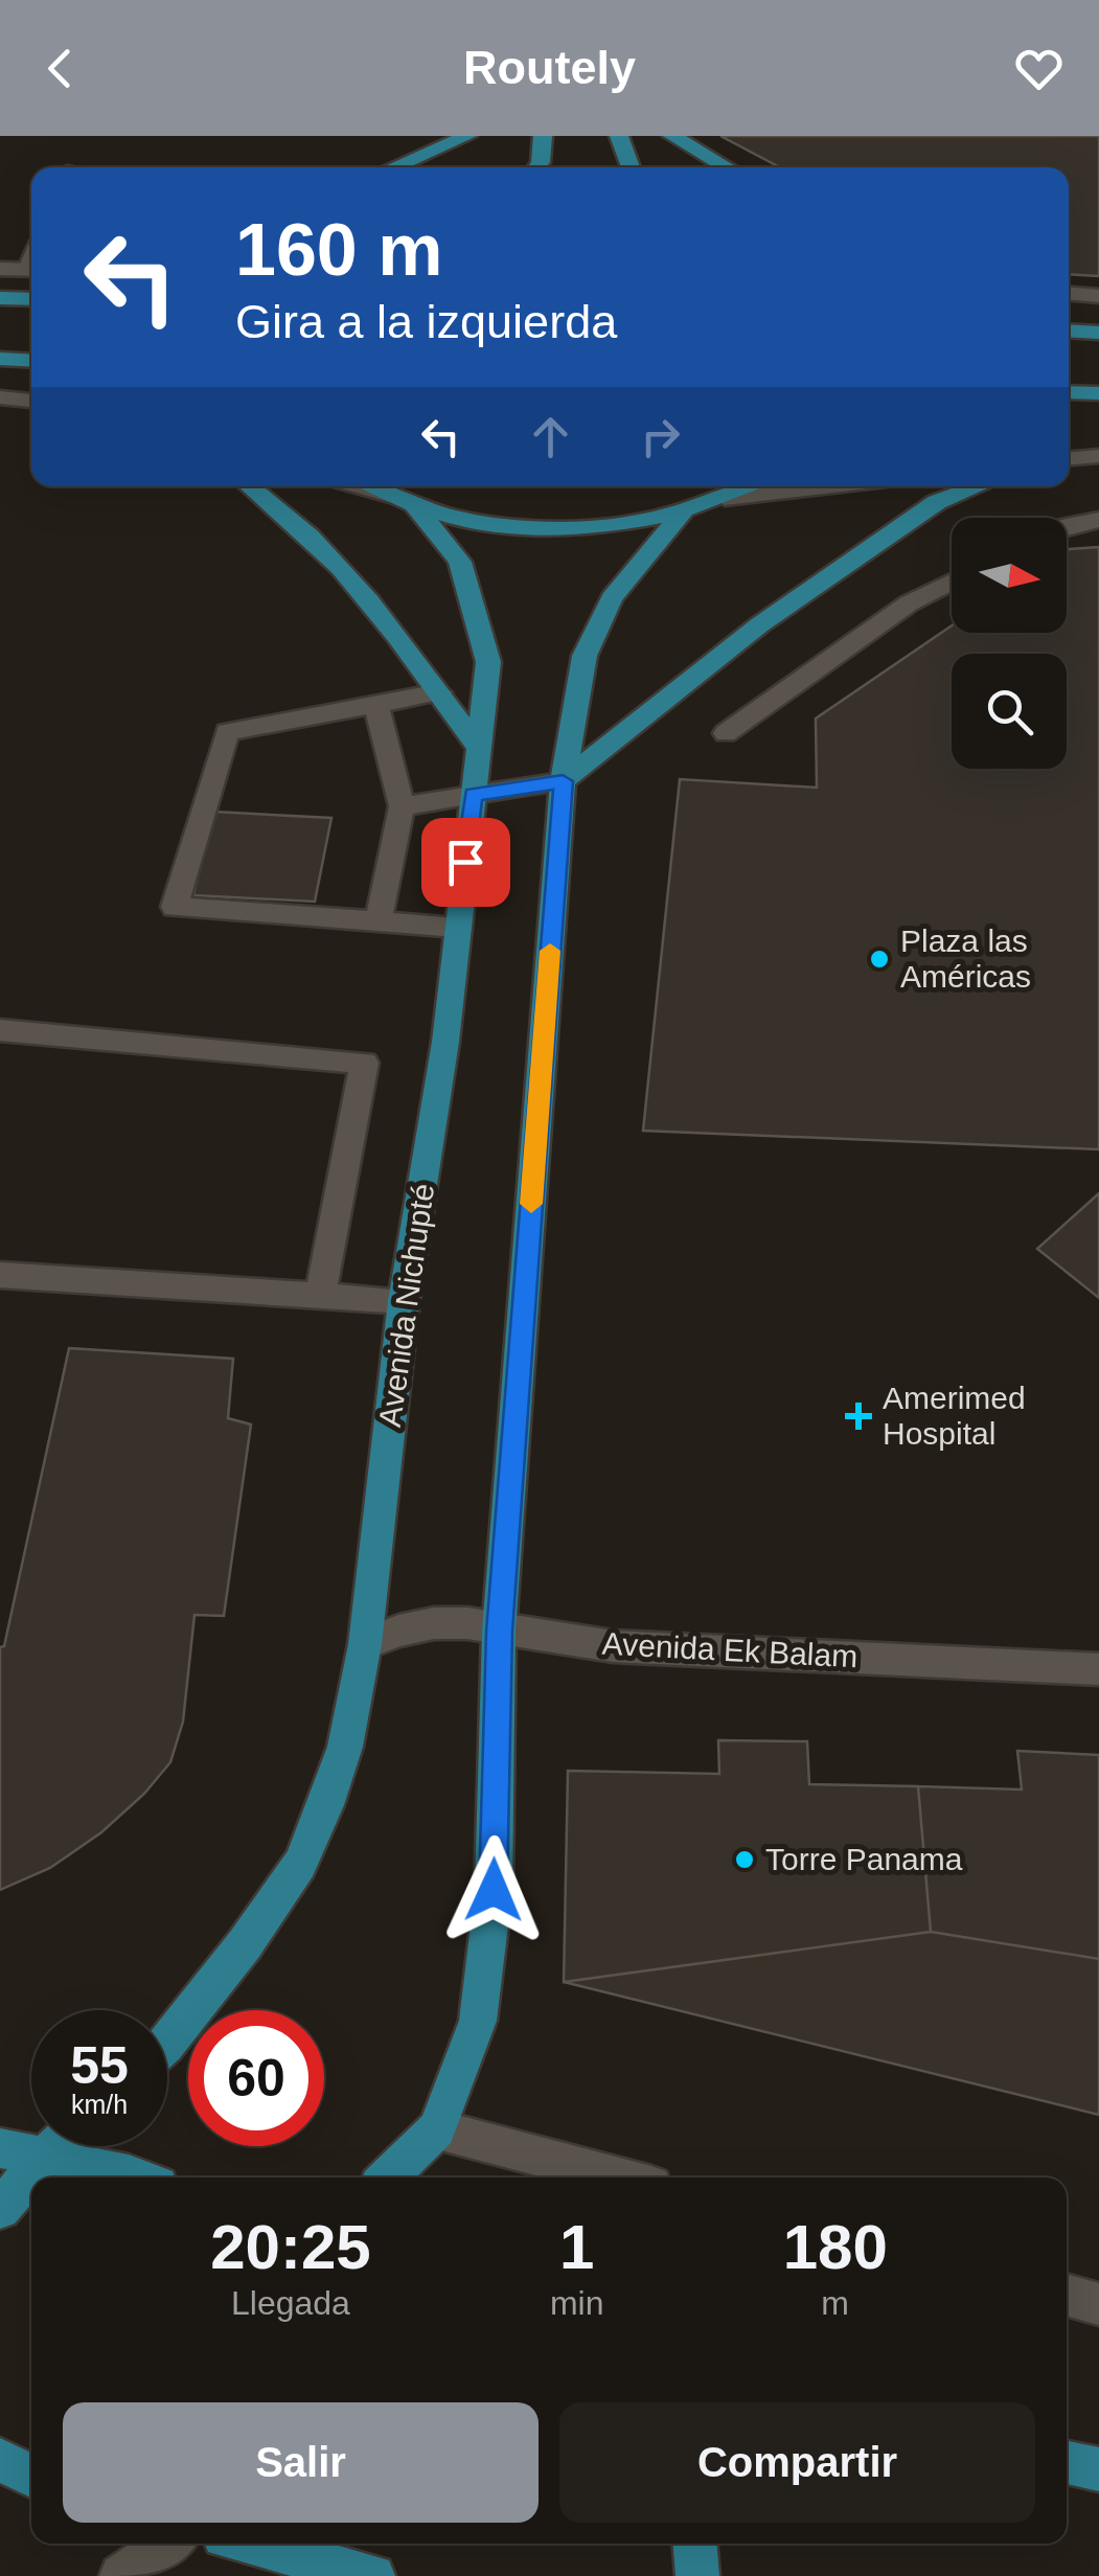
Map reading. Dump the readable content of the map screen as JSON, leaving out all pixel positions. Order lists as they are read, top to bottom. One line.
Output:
{"streets":{"main road":["Avenida Nichupté"],"street":["Avenida Ek Balam"]},"crossings":[["Avenida Nichupté","Avenida Ek Balam"]],"places":{"other":["Plaza las Américas","Torre Panama"],"health":["Amerimed Hospital"]},"north":"right","page":{"header":"Routely","turn":["160 m","Gira a la izquierda"],"speed":"55 km/h","limit":"60","eta":["20:25","Llegada","1","min","180","m"],"buttons":["Salir","Compartir"]}}
